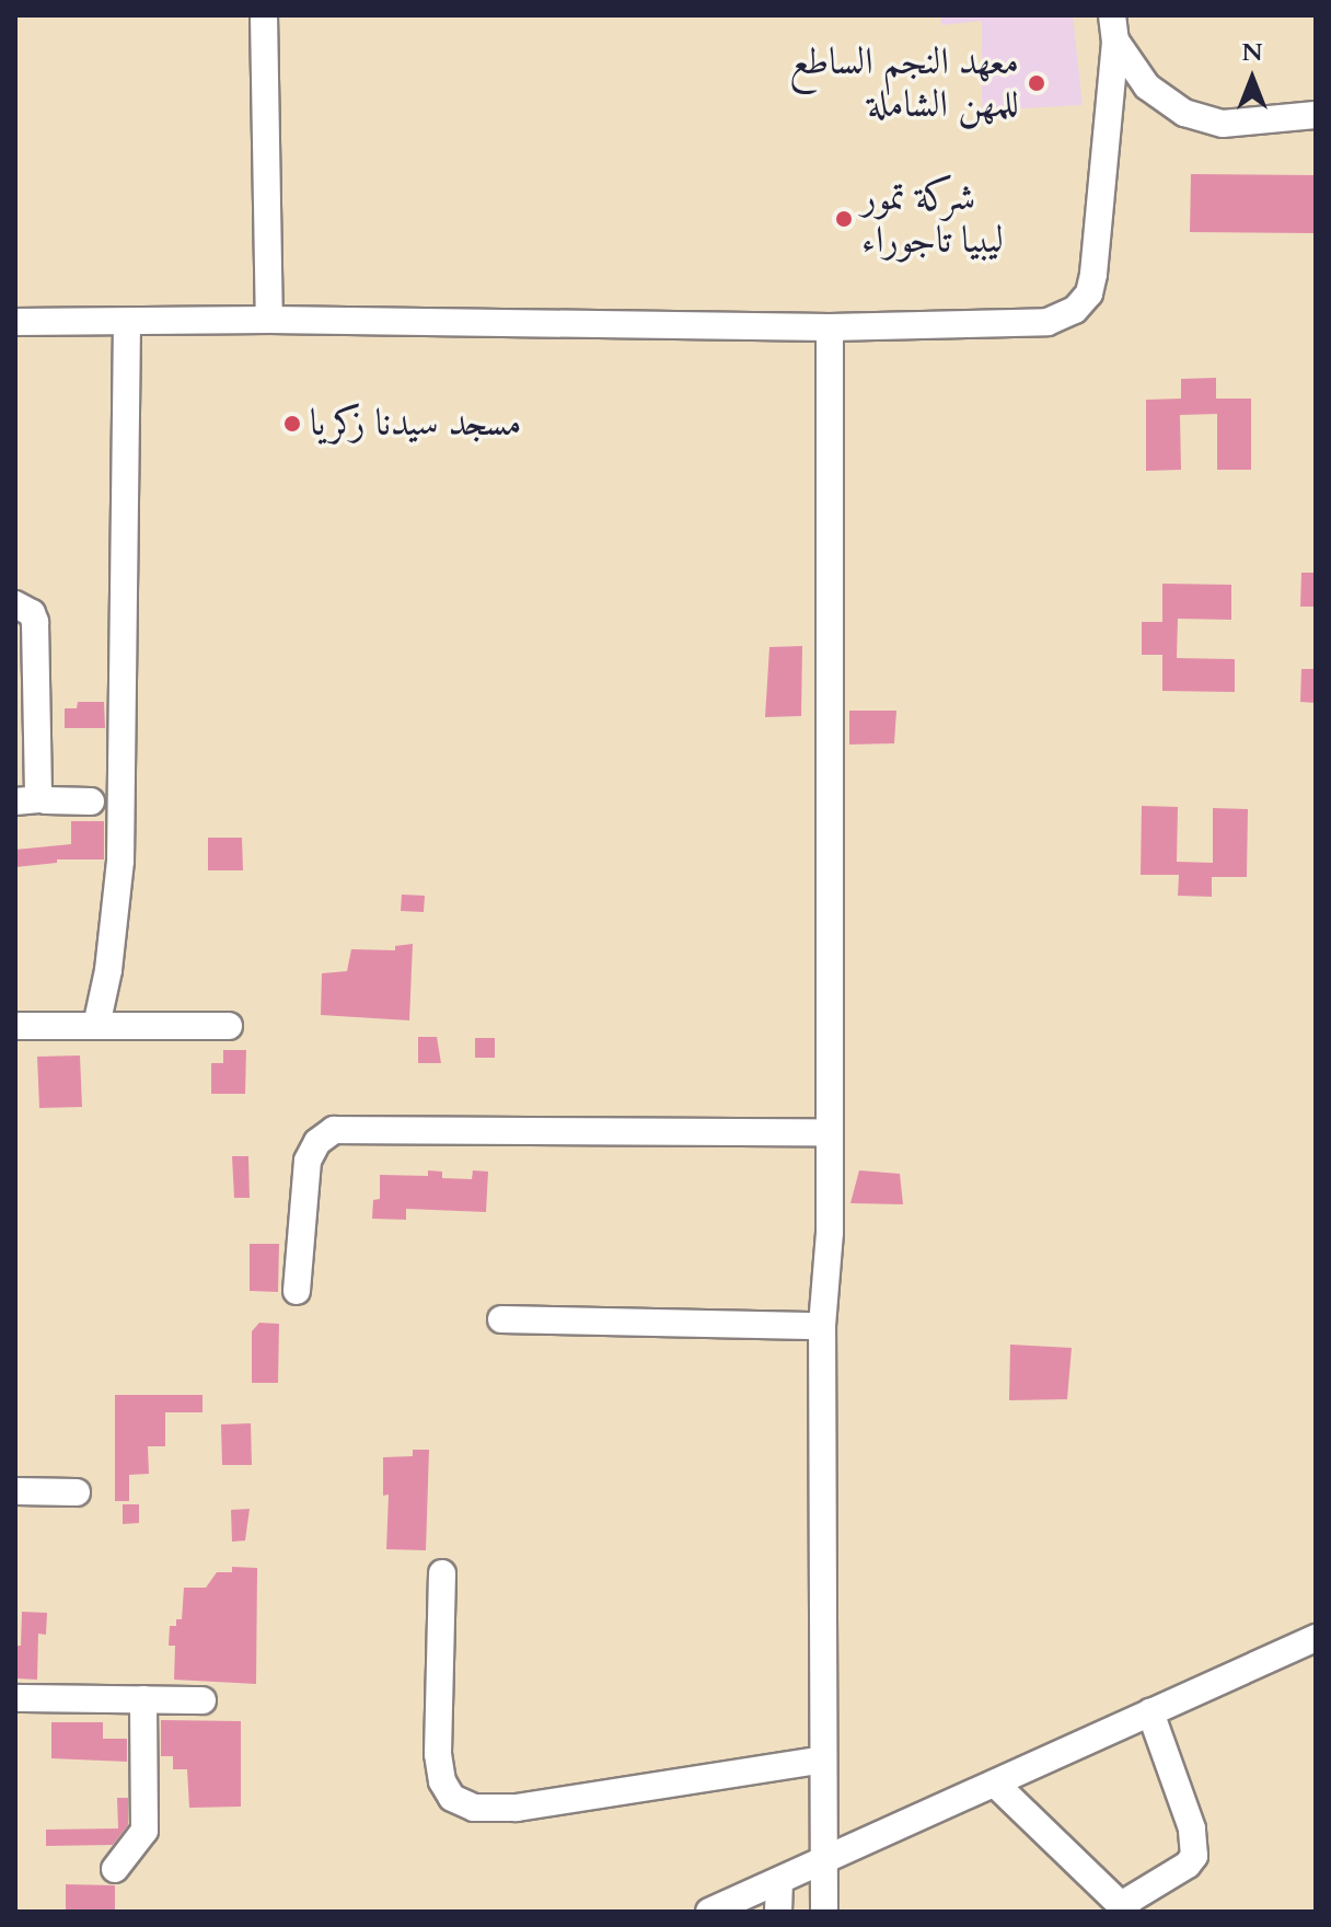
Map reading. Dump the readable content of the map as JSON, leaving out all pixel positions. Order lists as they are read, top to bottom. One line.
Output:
{"places":["معهد النجم الساطع للمهن الشاملة","شركة تمور ليبيا تاجوراء","مسجد سيدنا زكريا"],"north":"top"}
